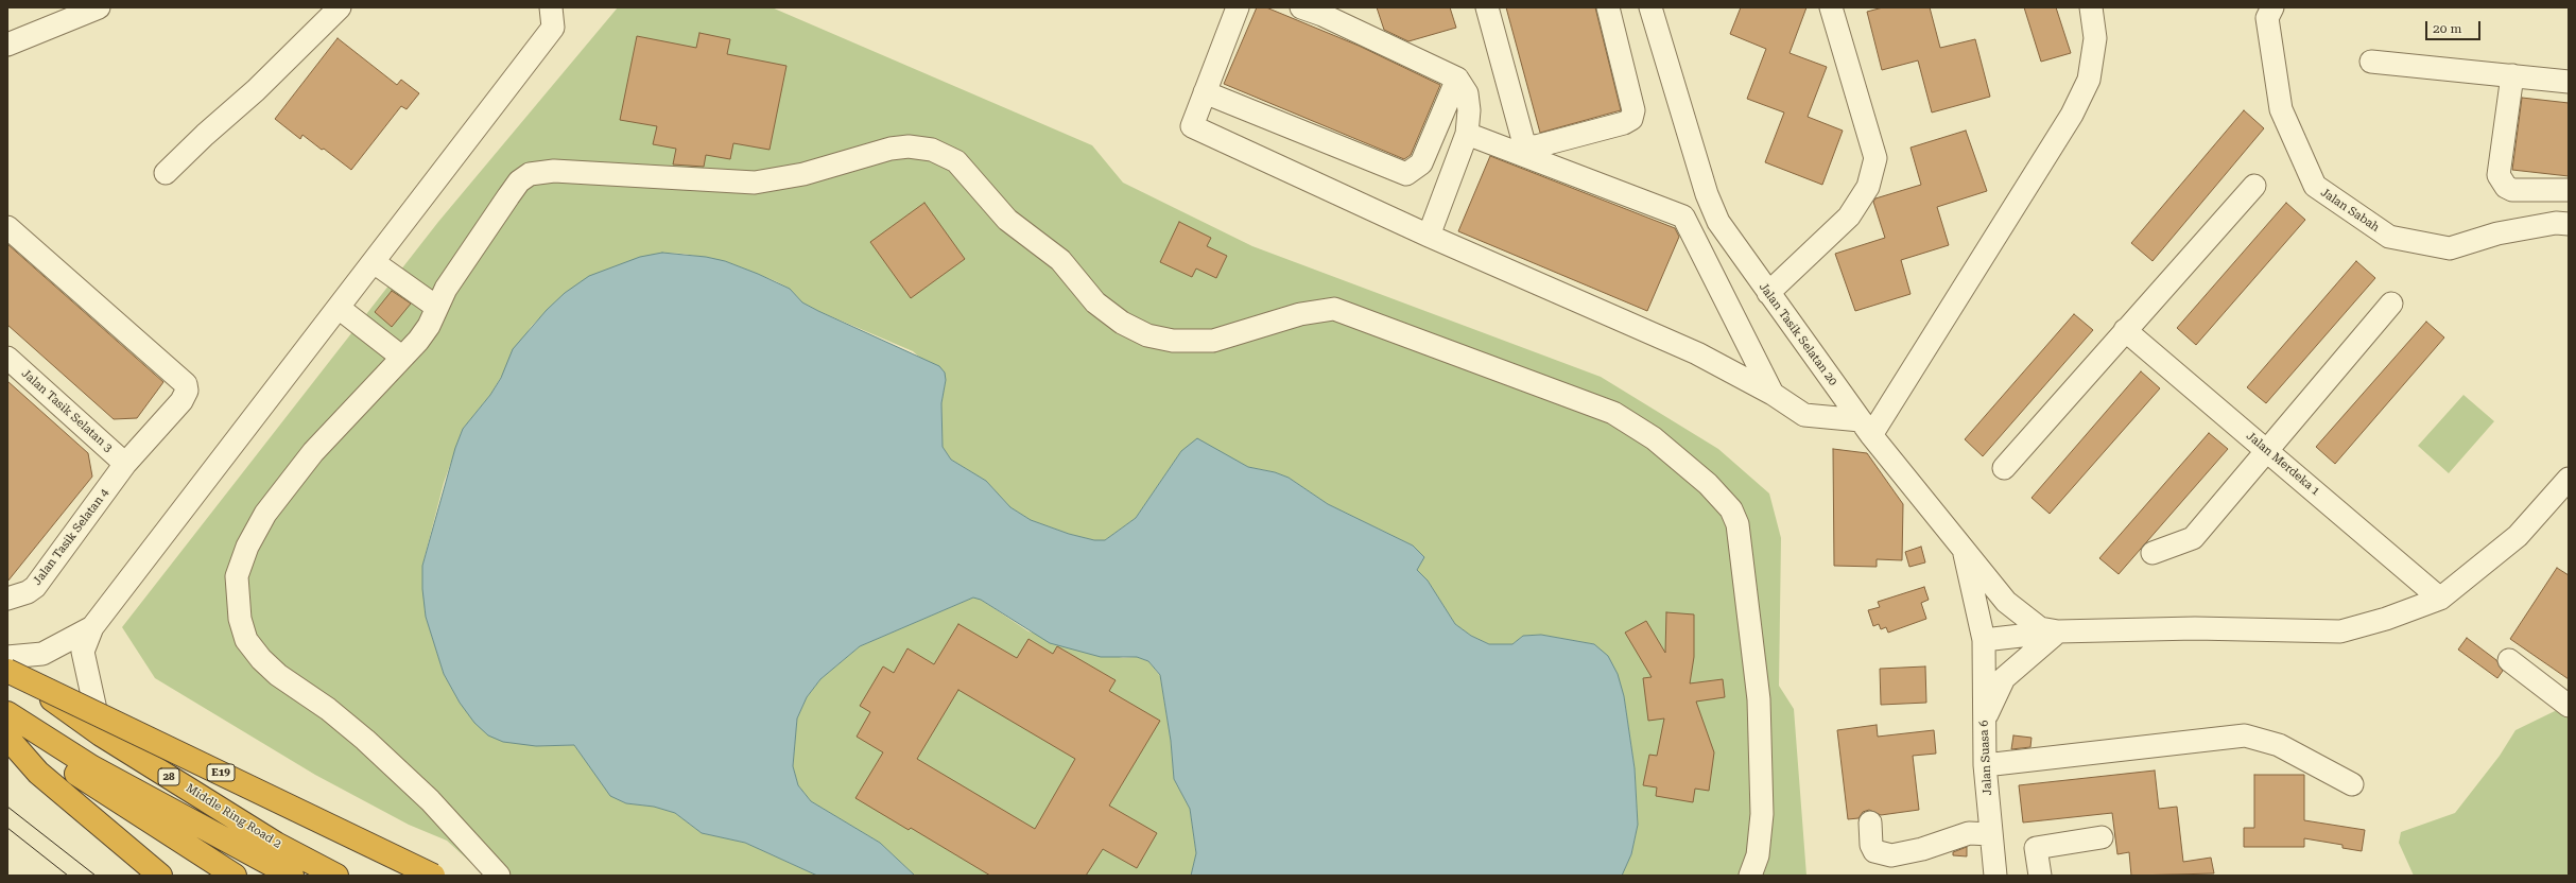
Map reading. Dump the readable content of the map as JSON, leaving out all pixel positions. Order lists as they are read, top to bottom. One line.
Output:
{"streets":{"highway":["E19","28","Middle Ring Road 2"],"street":["Jalan Sabah","Jalan Tasik Selatan 20","Jalan Tasik Selatan 3","Jalan Merdeka 1","Jalan Tasik Selatan 4","Jalan Suasa 6"]},"crossings":[["Jalan Tasik Selatan 20","Jalan Suasa 6"],["Jalan Tasik Selatan 3","Jalan Tasik Selatan 4"],["E19","Middle Ring Road 2"]],"scale_bar":"20 m"}
